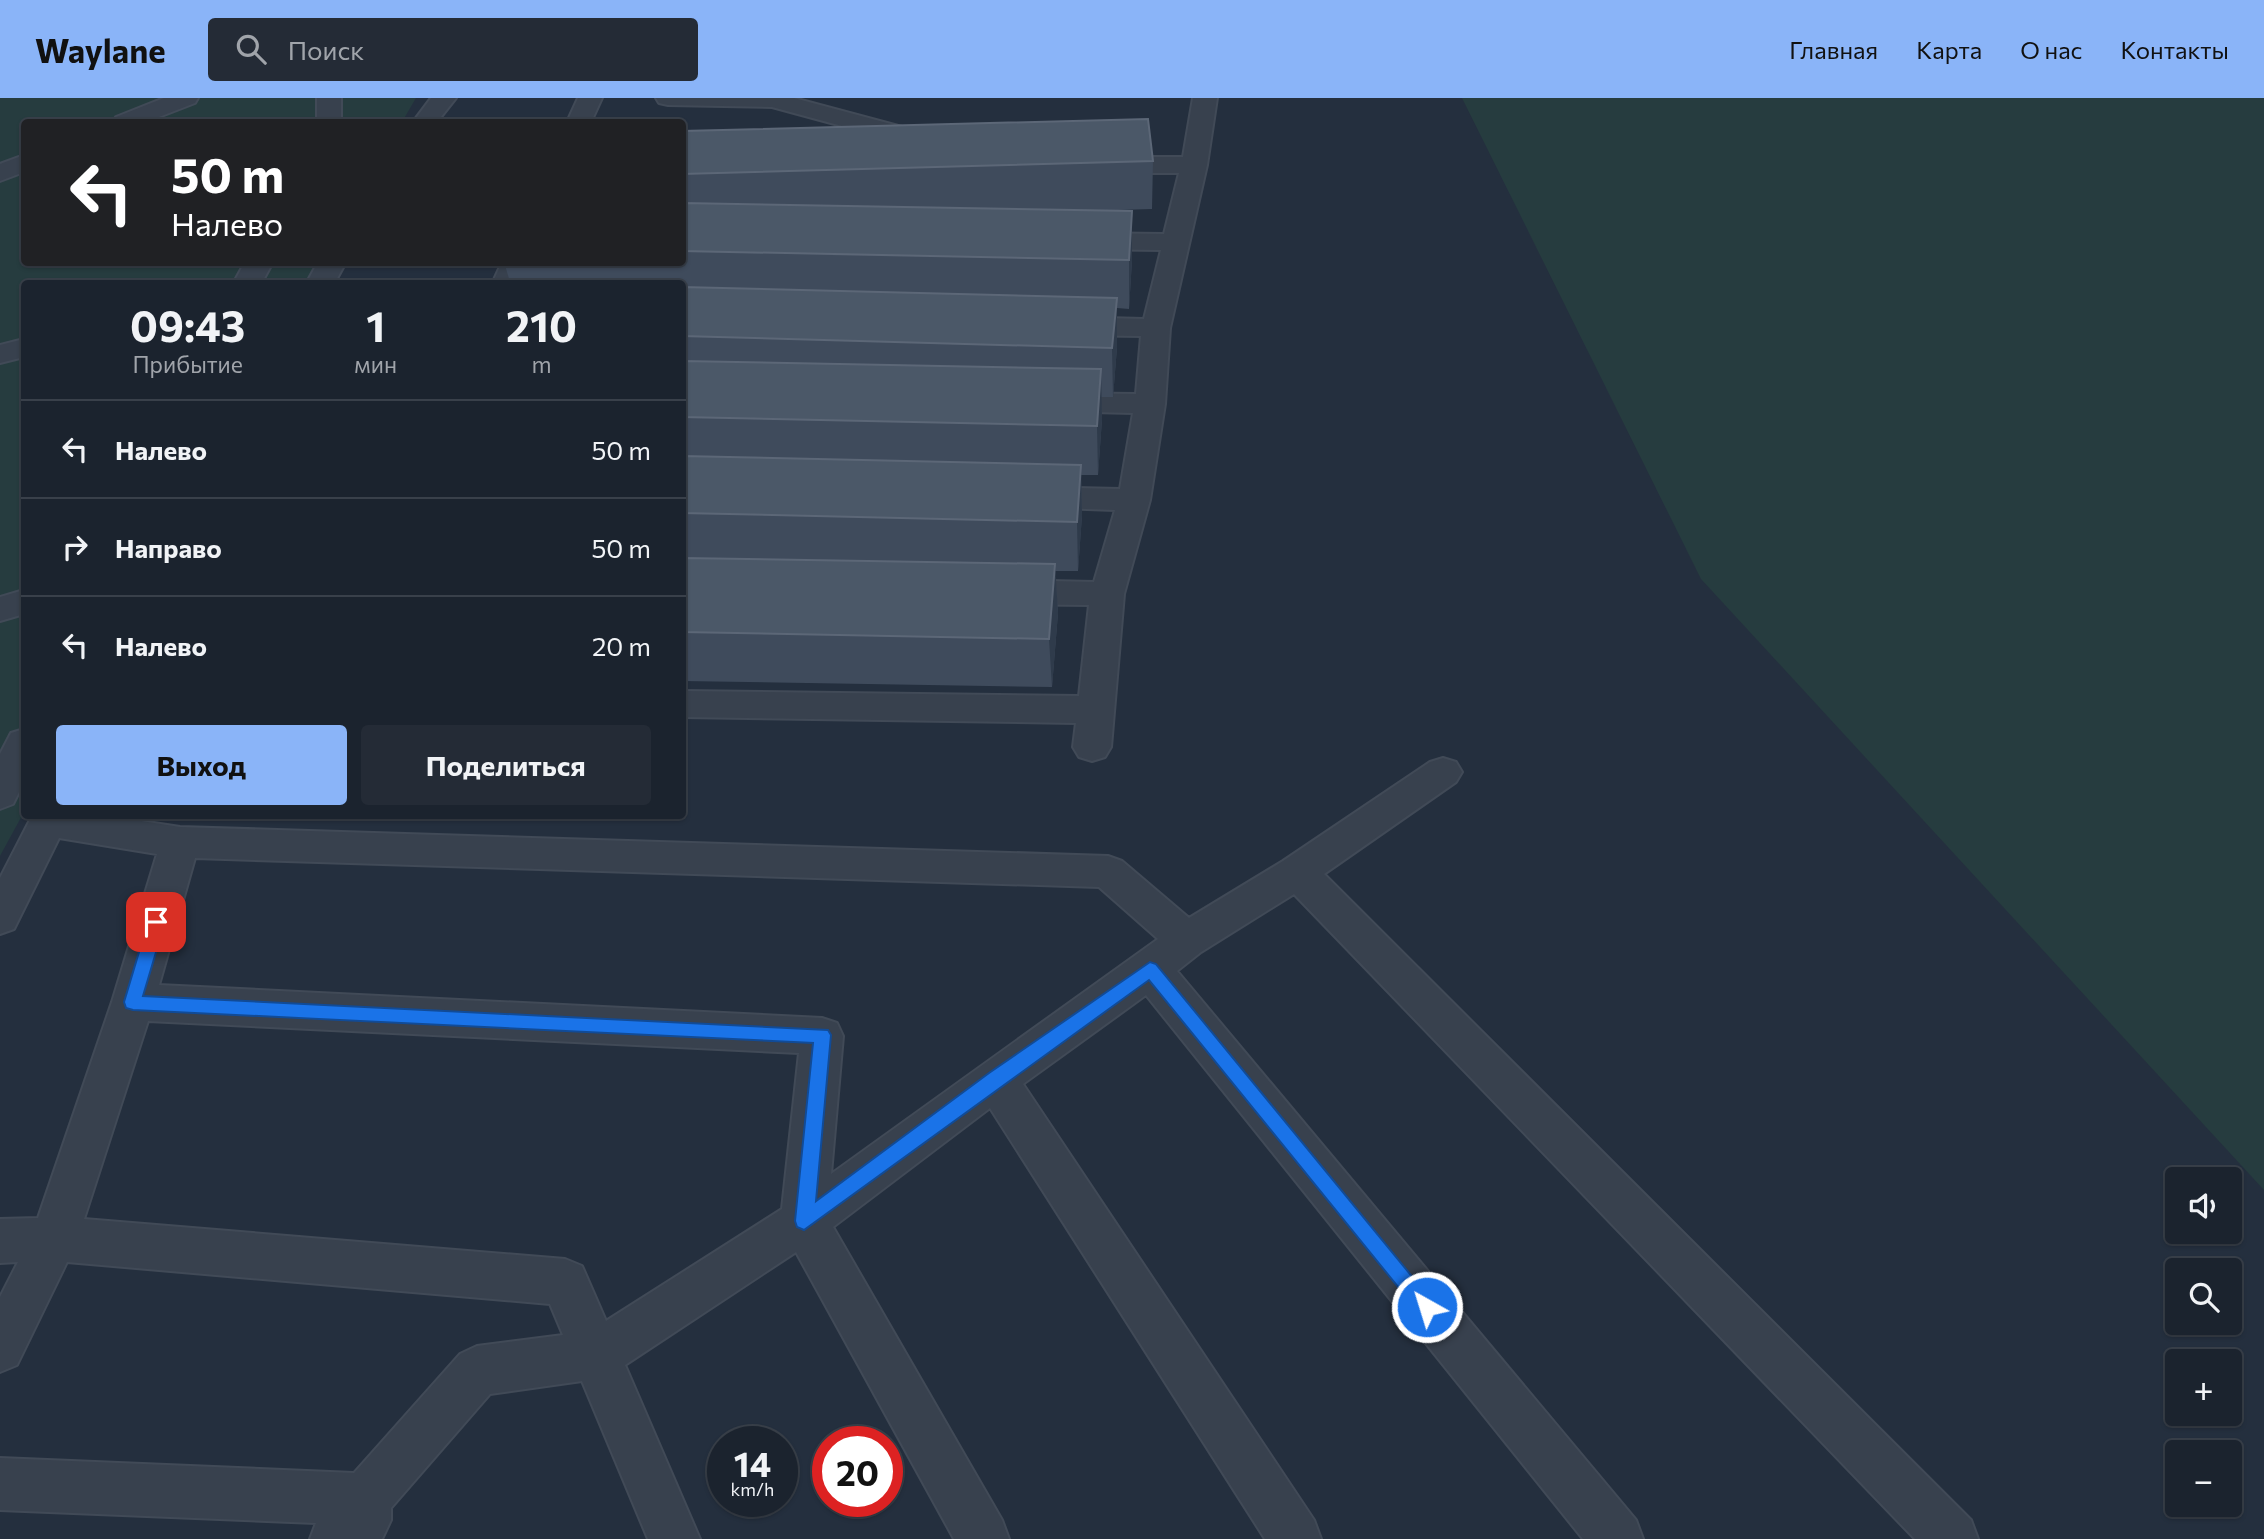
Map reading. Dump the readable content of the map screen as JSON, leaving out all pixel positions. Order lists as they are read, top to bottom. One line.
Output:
{"page":{"header":"Waylane","search":"Поиск","nav":["Главная","Карта","О нас","Контакты"],"turn":["50 m","Налево"],"eta":["09:43","Прибытие","1","мин","210","m"],"list":[{"name":"Налево","value":"50 m"},{"name":"Направо","value":"50 m"},{"name":"Налево","value":"20 m"}],"buttons":["Выход","Поделиться"],"map_buttons":["+","−"],"speed":"14 km/h","limit":"20"}}
